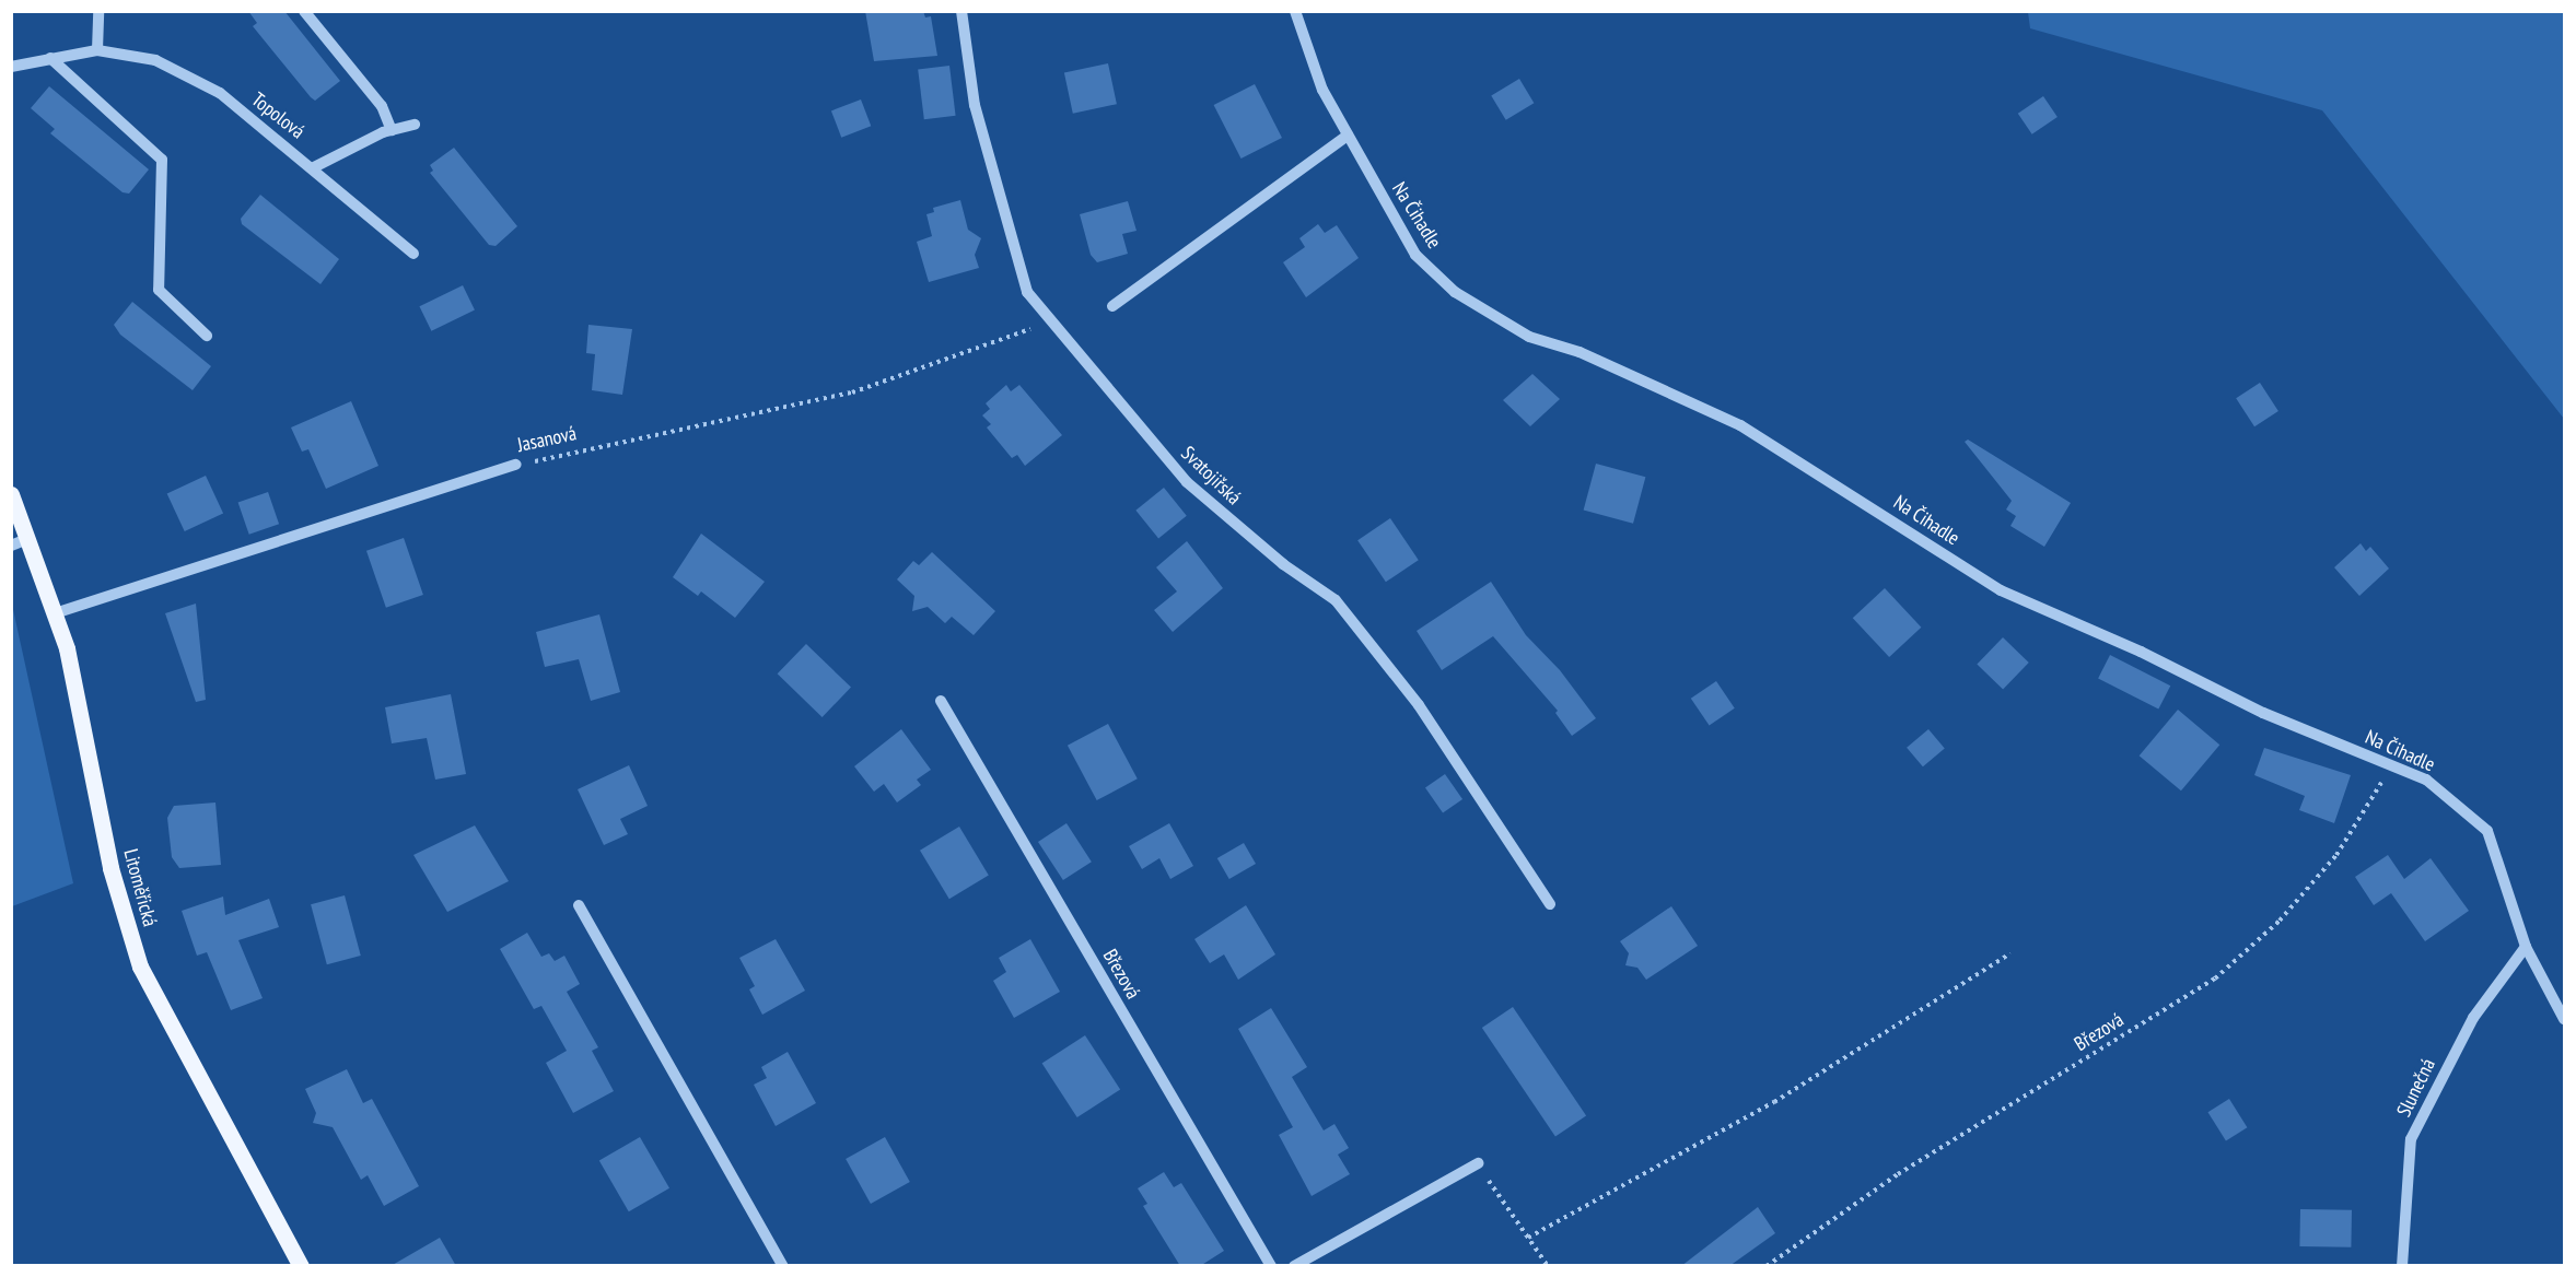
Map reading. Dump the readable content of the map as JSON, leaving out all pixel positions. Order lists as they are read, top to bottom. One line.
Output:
{"streets":{"main road":["Litoměřická"],"street":["Topolová","Na Čihadle","Jasanová","Svatojiřská","Březová","Slunečná"]},"crossings":[["Na Čihadle","Březová"],["Na Čihadle","Slunečná"],["Jasanová","Svatojiřská"],["Jasanová","Litoměřická"]]}
